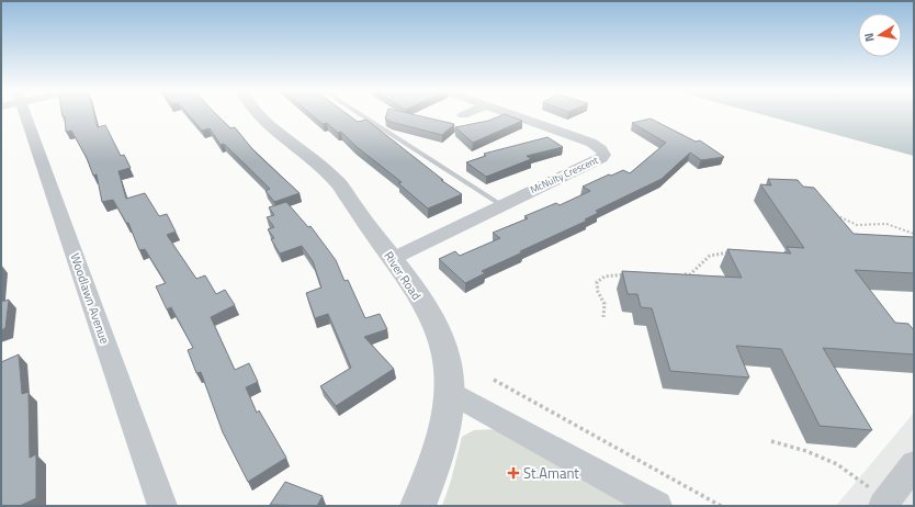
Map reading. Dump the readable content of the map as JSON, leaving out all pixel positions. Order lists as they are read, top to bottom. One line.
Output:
{"streets":{"street":["McNulty Crescent","River Road","Woodlawn Avenue"]},"crossings":[["McNulty Crescent","River Road"]],"places":{"health":["St.Amant"]},"north":"left"}
